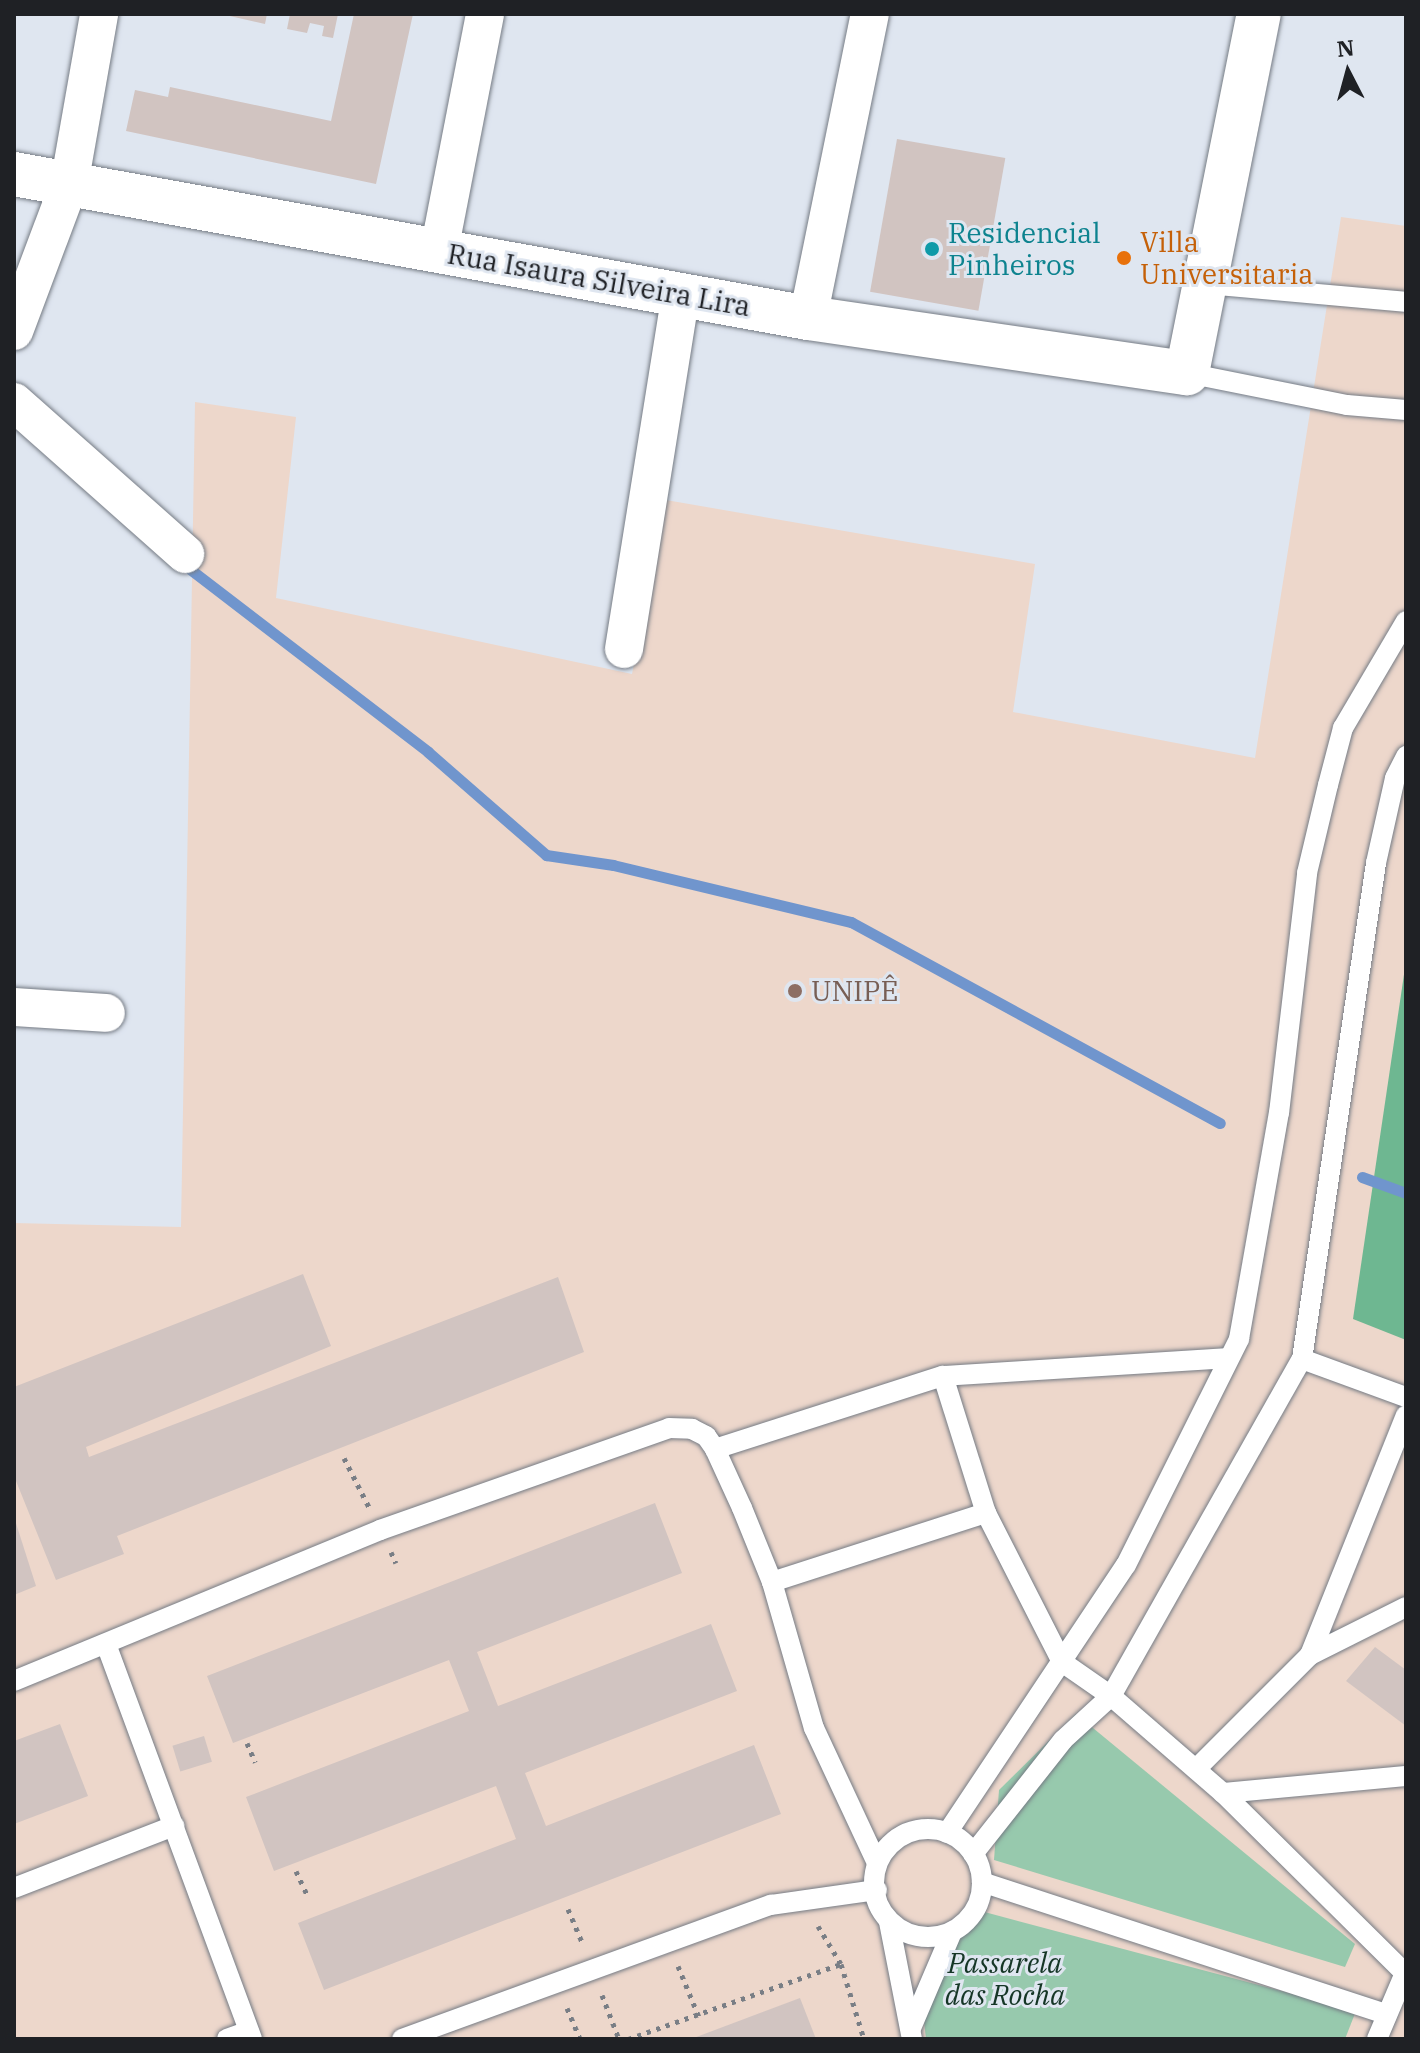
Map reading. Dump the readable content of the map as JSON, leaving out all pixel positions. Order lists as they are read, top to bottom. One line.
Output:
{"streets":{"main road":["Rua Isaura Silveira Lira"]},"parks":["Passarela das Rocha"],"places":["Residencial Pinheiros","Villa Universitaria","UNIPÊ"],"north":"top"}
